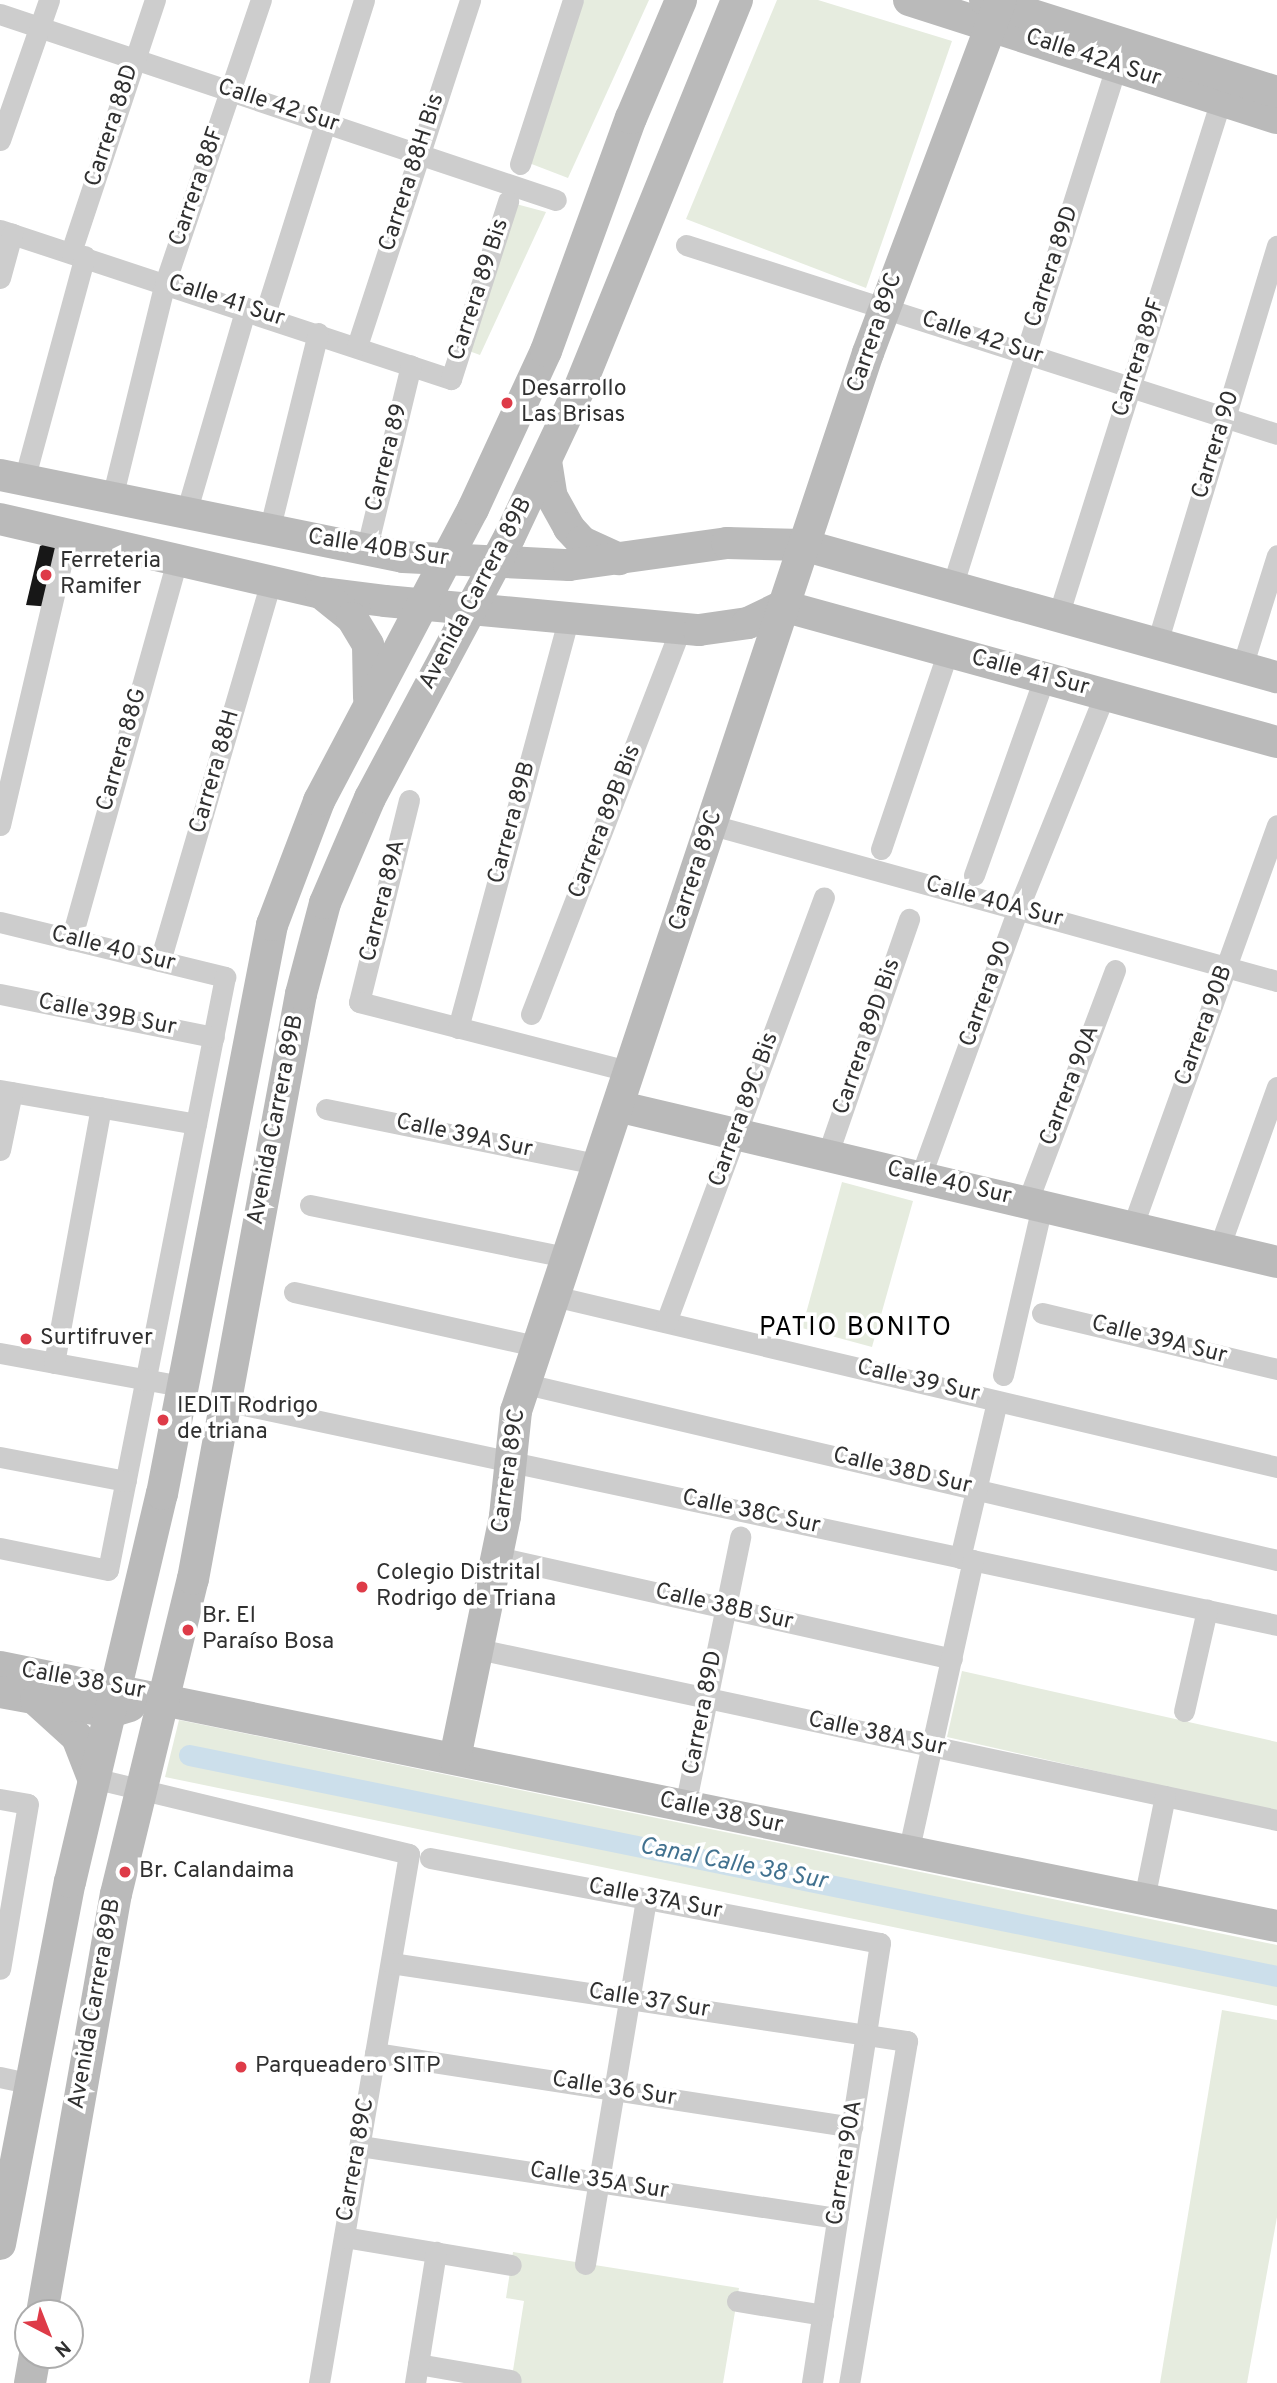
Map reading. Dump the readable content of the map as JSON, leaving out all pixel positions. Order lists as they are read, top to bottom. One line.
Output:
{"streets":{"street":["Calle 42A Sur","Calle 42 Sur","Carrera 88D","Carrera 88H Bis","Carrera 88F","Carrera 89D","Carrera 89 Bis","Calle 41 Sur","Carrera 89C","Carrera 89F","Carrera 90","Carrera 89","Calle 40B Sur","Avenida Carrera 89B","Carrera 88G","Carrera 88H","Carrera 89B Bis","Carrera 89B","Carrera 89A","Calle 40A Sur","Calle 40 Sur","Calle 39B Sur","Carrera 90B","Carrera 89D Bis","Carrera 90A","Carrera 89C Bis","Calle 39A Sur","Calle 39 Sur","Calle 38D Sur","Calle 38C Sur","Calle 38B Sur","Calle 38 Sur","Calle 38A Sur","Calle 37A Sur","Calle 37 Sur","Calle 36 Sur","Calle 35A Sur"]},"crossings":[["Calle 42A Sur","Carrera 89D"],["Calle 42A Sur","Carrera 89C"],["Calle 42A Sur","Carrera 89F"],["Calle 42 Sur","Carrera 88D"],["Calle 42 Sur","Carrera 88H Bis"],["Calle 42 Sur","Carrera 88F"],["Calle 42 Sur","Carrera 89D"],["Calle 42 Sur","Carrera 89C"],["Calle 42 Sur","Carrera 89F"],["Calle 42 Sur","Carrera 90"],["Carrera 88D","Calle 41 Sur"],["Carrera 88D","Calle 40B Sur"],["Carrera 88H Bis","Calle 41 Sur"],["Carrera 88F","Calle 41 Sur"],["Carrera 88F","Calle 40B Sur"],["Carrera 89D","Calle 38B Sur"],["Carrera 89D","Calle 38 Sur"],["Carrera 89D","Calle 38A Sur"],["Carrera 89 Bis","Calle 41 Sur"],["Calle 41 Sur","Carrera 89C"],["Calle 41 Sur","Carrera 90"],["Calle 41 Sur","Carrera 89"],["Calle 41 Sur","Calle 40B Sur"],["Carrera 89C","Calle 40B Sur"],["Carrera 89C","Calle 40A Sur"],["Carrera 89C","Calle 40 Sur"],["Carrera 89C","Calle 39A Sur"],["Carrera 89C","Calle 39 Sur"],["Carrera 89C","Calle 38D Sur"],["Carrera 89C","Calle 38C Sur"],["Carrera 89C","Calle 38B Sur"],["Carrera 89C","Calle 38 Sur"],["Carrera 89C","Calle 38A Sur"],["Carrera 89C","Calle 37A Sur"],["Carrera 89C","Calle 37 Sur"],["Carrera 89C","Calle 36 Sur"],["Carrera 89C","Calle 35A Sur"],["Carrera 90","Calle 40A Sur"],["Carrera 90","Calle 40 Sur"],["Carrera 89","Calle 40B Sur"],["Calle 40B Sur","Avenida Carrera 89B"],["Calle 40B Sur","Carrera 88G"],["Calle 40B Sur","Carrera 88H"],["Calle 40B Sur","Carrera 89B Bis"],["Calle 40B Sur","Carrera 89B"],["Avenida Carrera 89B","Calle 38C Sur"],["Avenida Carrera 89B","Calle 38 Sur"],["Avenida Carrera 89B","Calle 37A Sur"],["Carrera 88G","Calle 40 Sur"],["Carrera 88H","Calle 40 Sur"],["Carrera 89B","Carrera 89A"],["Calle 40A Sur","Carrera 90B"],["Calle 40 Sur","Calle 39B Sur"],["Calle 40 Sur","Carrera 90B"],["Calle 40 Sur","Carrera 89D Bis"],["Calle 40 Sur","Carrera 90A"],["Calle 40 Sur","Carrera 89C Bis"],["Carrera 90A","Calle 37A Sur"],["Carrera 90A","Calle 37 Sur"],["Carrera 90A","Calle 36 Sur"],["Carrera 90A","Calle 35A Sur"],["Carrera 89C Bis","Calle 39 Sur"]],"districts":["PATIO BONITO"],"water":["Canal Calle 38 Sur"],"places":["Desarrollo Las Brisas","Ferreteria Ramifer","Surtifruver","IEDIT Rodrigo de triana","Colegio Distrital Rodrigo de Triana","Br. El Paraíso Bosa","Br. Calandaima","Parqueadero SITP"],"north":"bottom right"}
